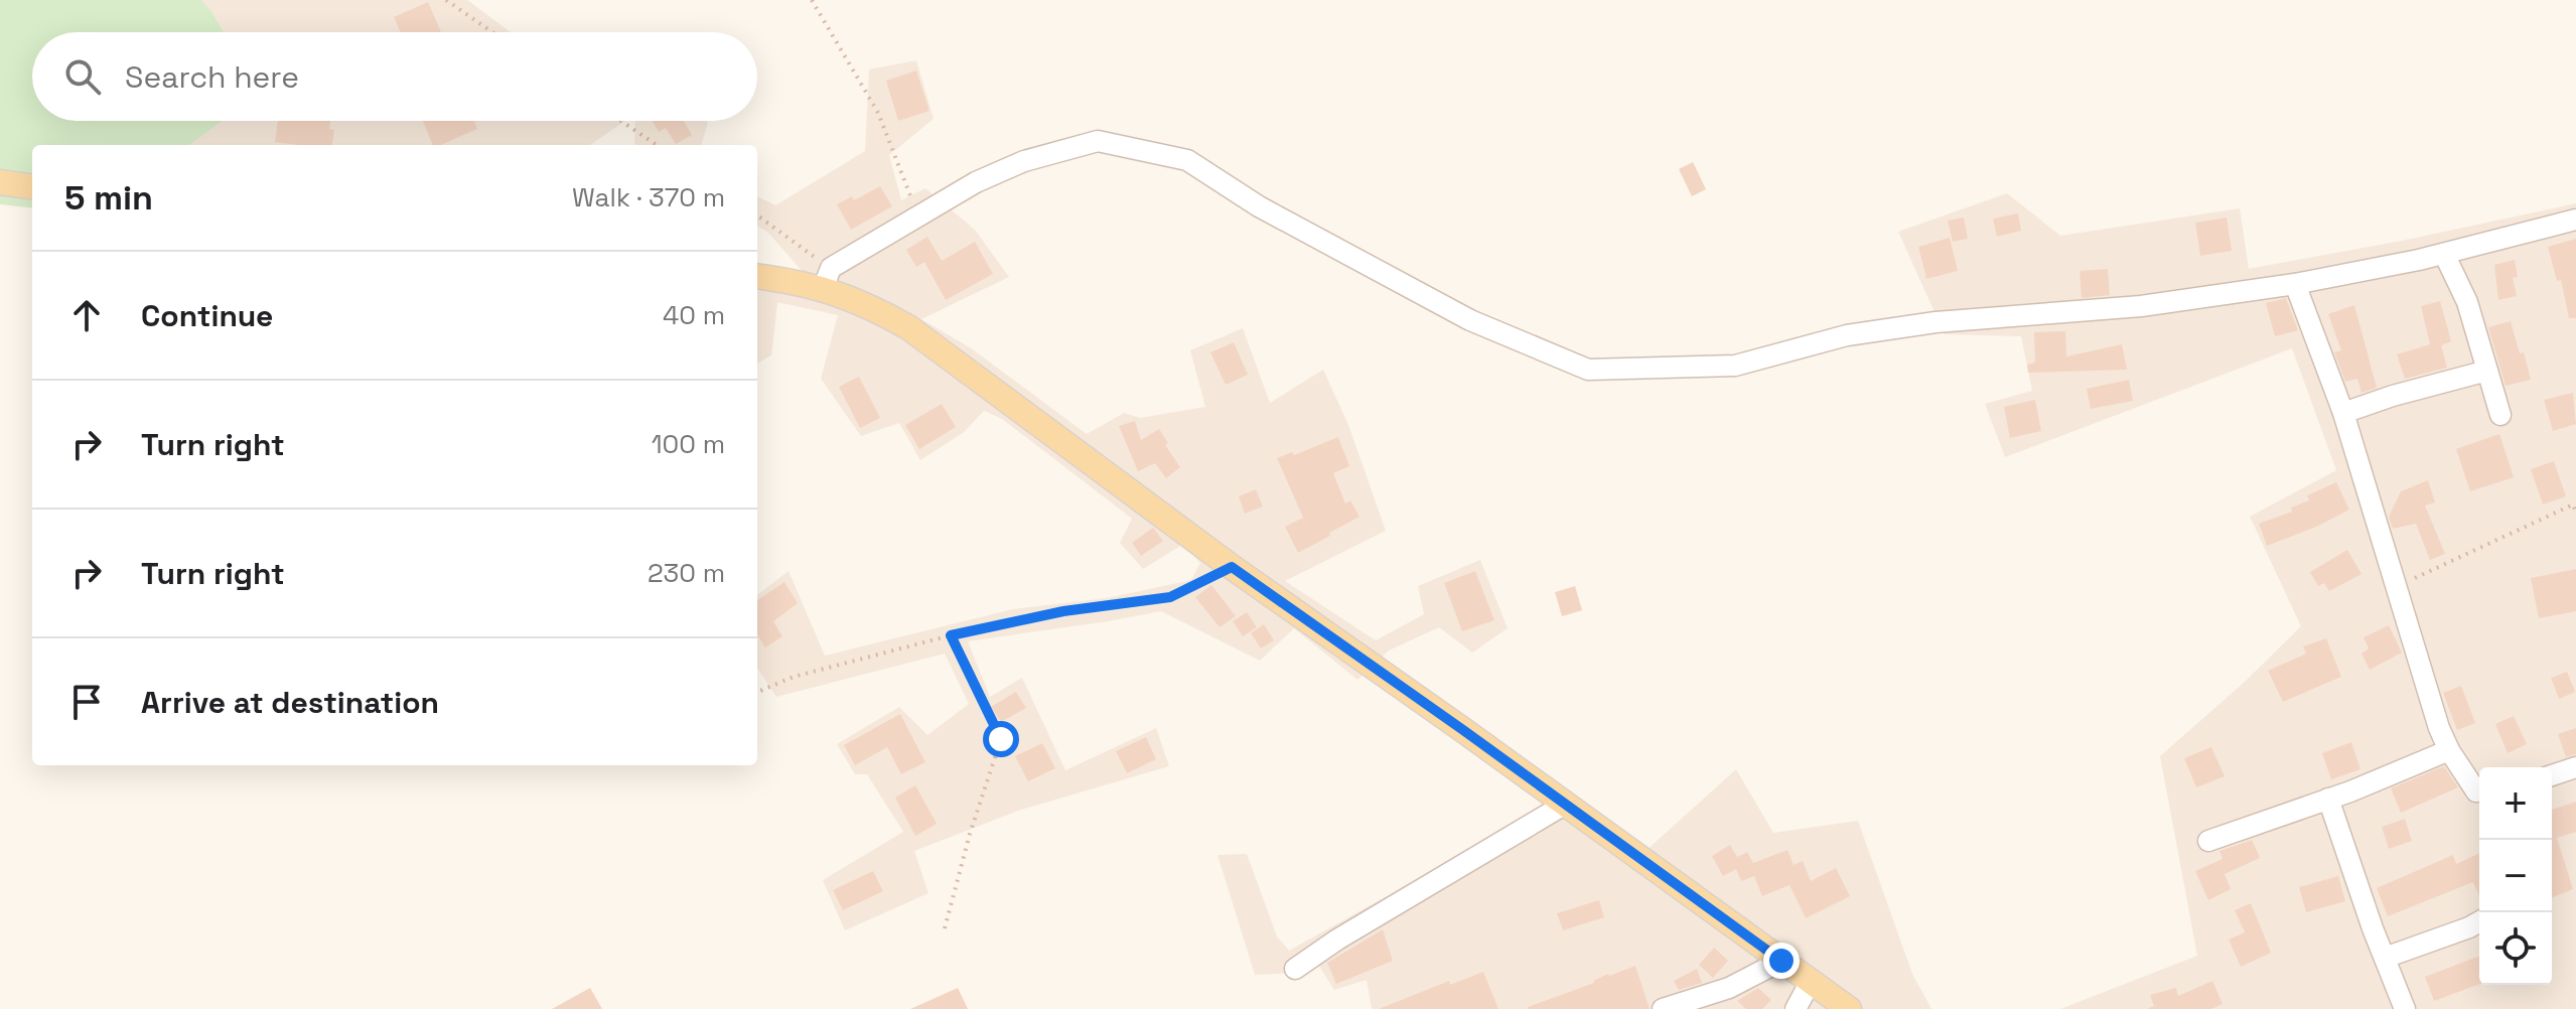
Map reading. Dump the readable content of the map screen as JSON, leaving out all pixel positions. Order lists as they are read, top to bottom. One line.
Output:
{"page":{"search":"Search here","heading":["5 min","Walk · 370 m"],"list":[["Continue","40 m"],["Turn right","100 m"],["Turn right","230 m"],"Arrive at destination"],"map_buttons":["+","−"]}}
